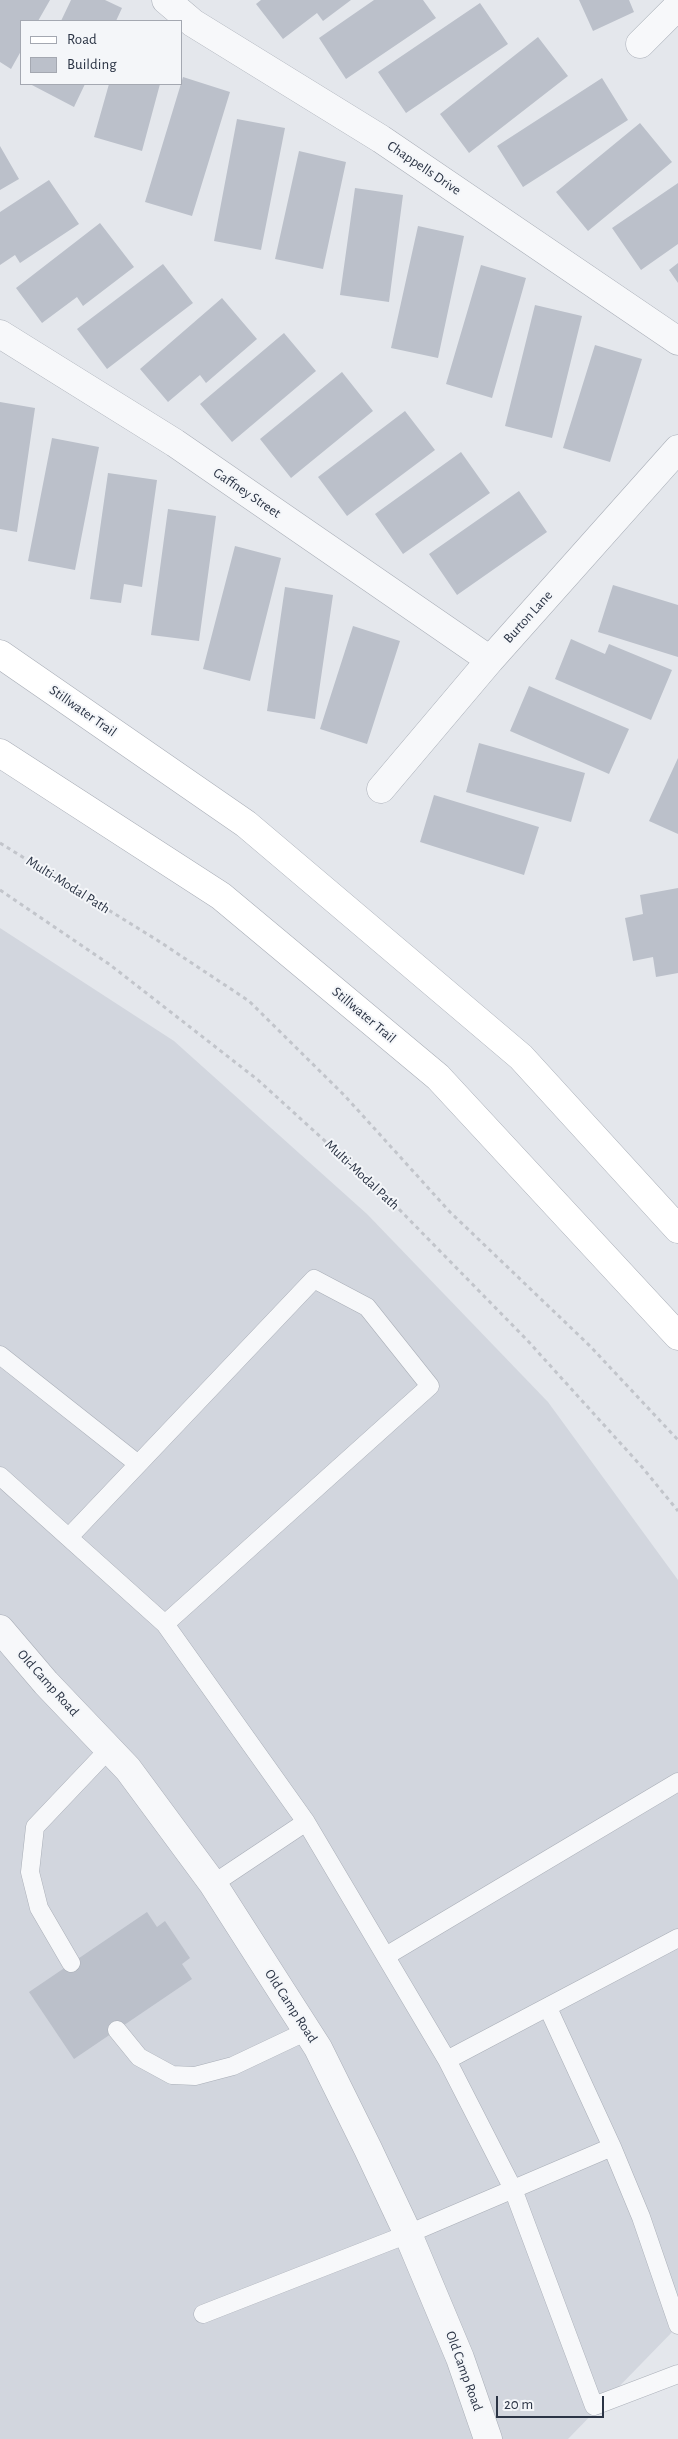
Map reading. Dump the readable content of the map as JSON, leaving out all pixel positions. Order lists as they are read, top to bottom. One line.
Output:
{"streets":{"main road":["Stillwater Trail"],"street":["Chappells Drive","Gaffney Street","Burton Lane","Old Camp Road"],"path":["Multi-Modal Path"]},"crossings":[["Gaffney Street","Burton Lane"]],"legend":["Road","Building"],"scale_bar":"20 m"}
